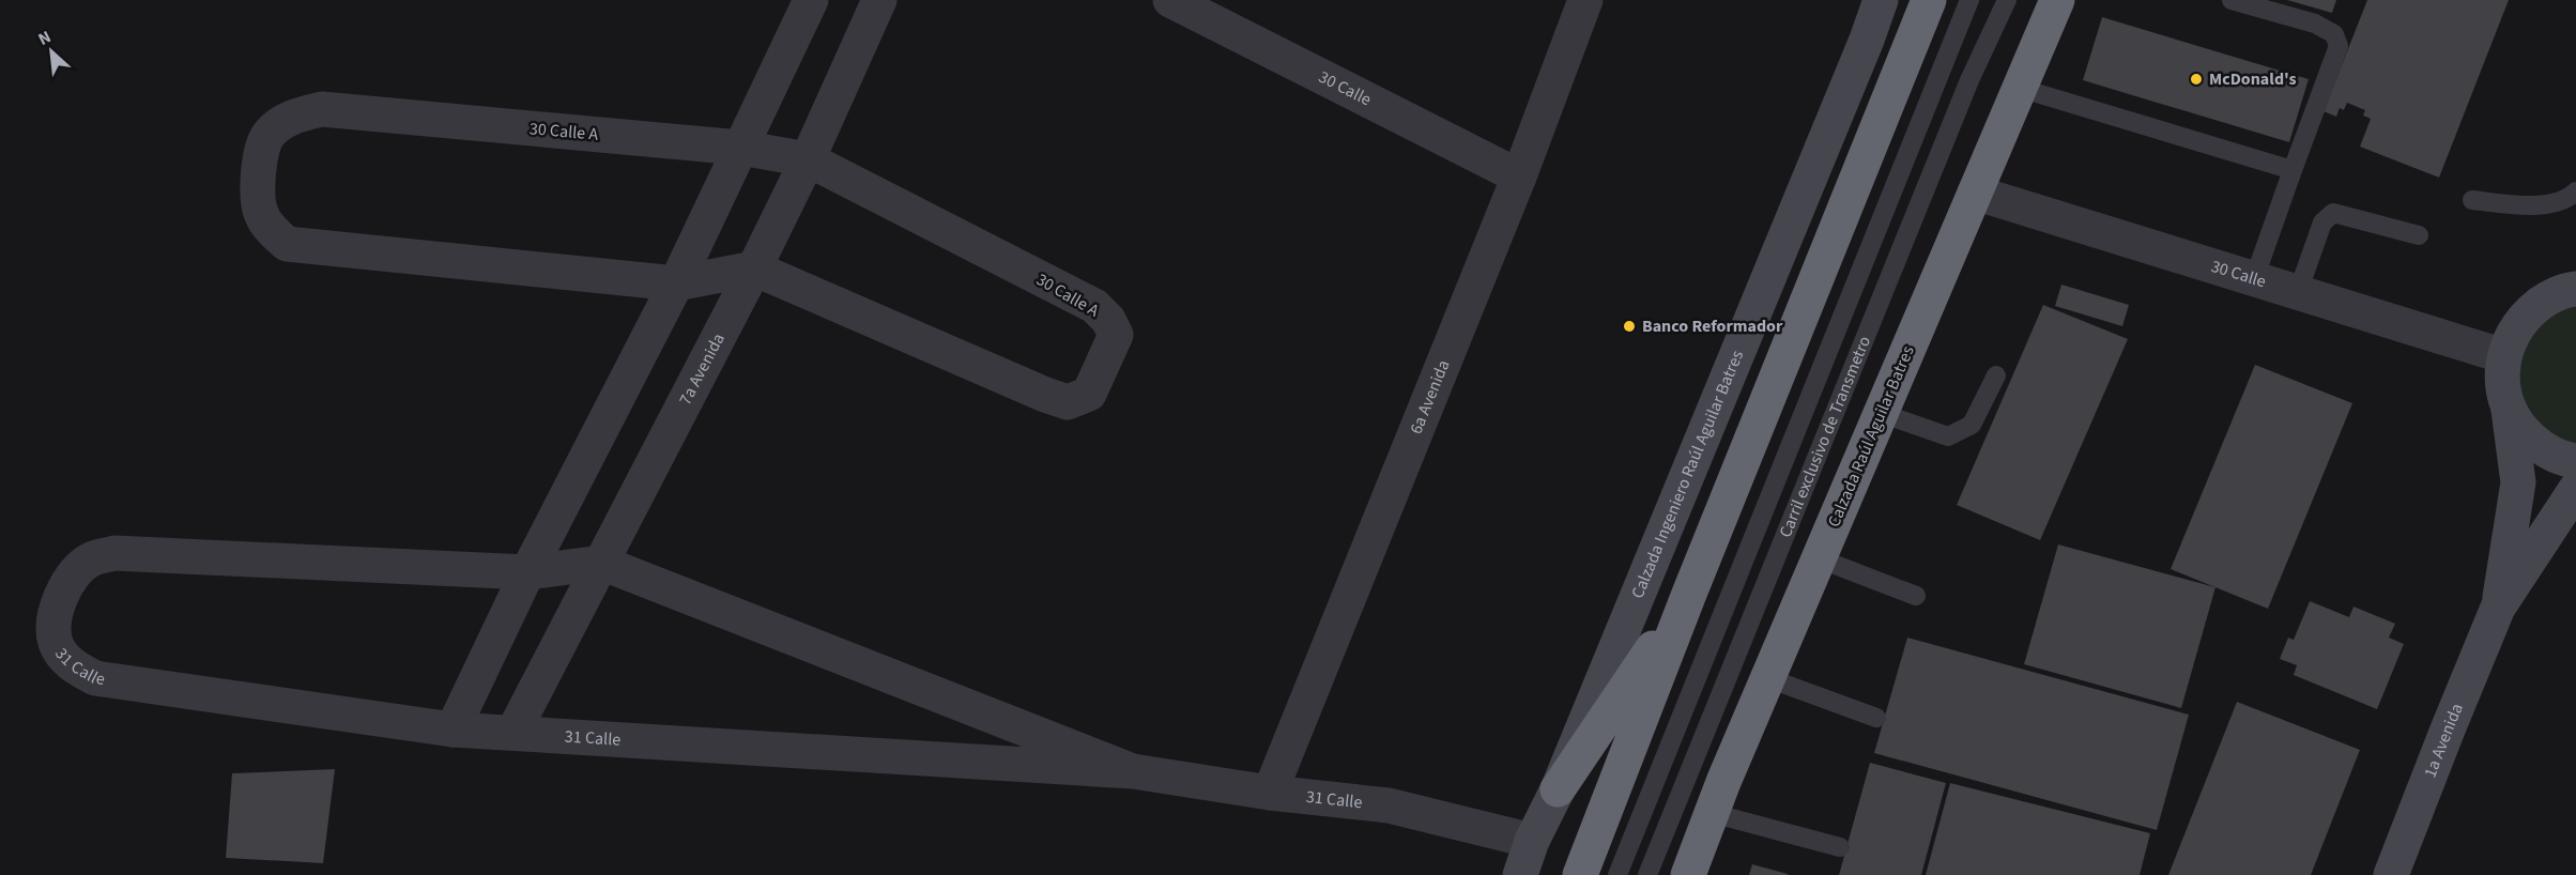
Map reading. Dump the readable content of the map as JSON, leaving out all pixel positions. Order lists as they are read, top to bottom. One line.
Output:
{"streets":{"highway":["Calzada Raúl Aguilar Batres"],"street":["30 Calle","30 Calle A","7a Avenida","6a Avenida","Calzada Ingeniero Raúl Aguilar Batres","31 Calle","1a Avenida"],"lane":["Carril exclusivo de Transmetro"]},"crossings":[["30 Calle","6a Avenida"],["30 Calle","Calzada Raúl Aguilar Batres"],["30 Calle","1a Avenida"],["30 Calle A","7a Avenida"],["7a Avenida","31 Calle"],["6a Avenida","31 Calle"],["Calzada Ingeniero Raúl Aguilar Batres","31 Calle"]],"places":["McDonald's","Banco Reformador"],"north":"top left"}
